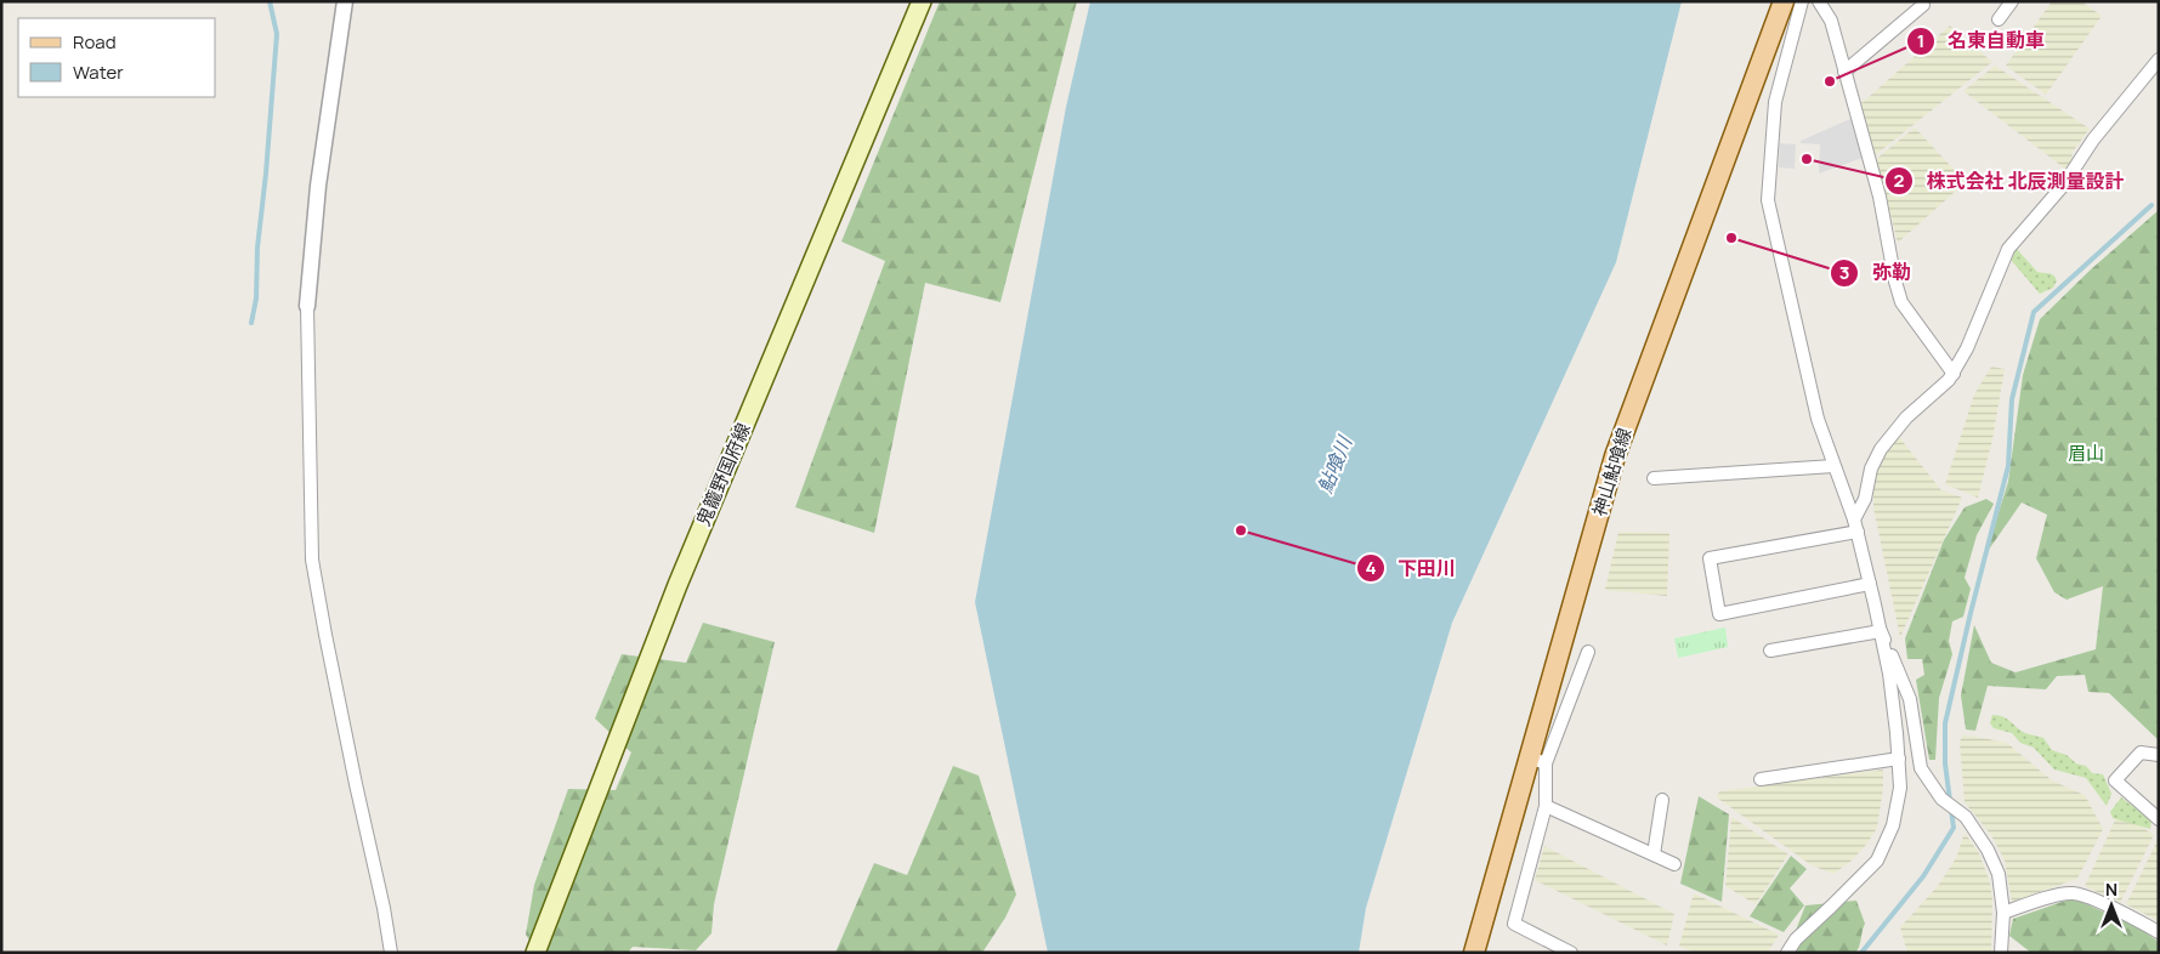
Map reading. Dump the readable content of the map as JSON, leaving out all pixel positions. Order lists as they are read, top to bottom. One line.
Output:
{"streets":{"main road":["神山鮎喰線","鬼籠野国府線"]},"water":["鮎喰川"],"parks":["眉山"],"places":["名東自動車","株式会社 北辰測量設計","弥勒","下田川"],"legend":["Road","Water"],"north":"top"}
